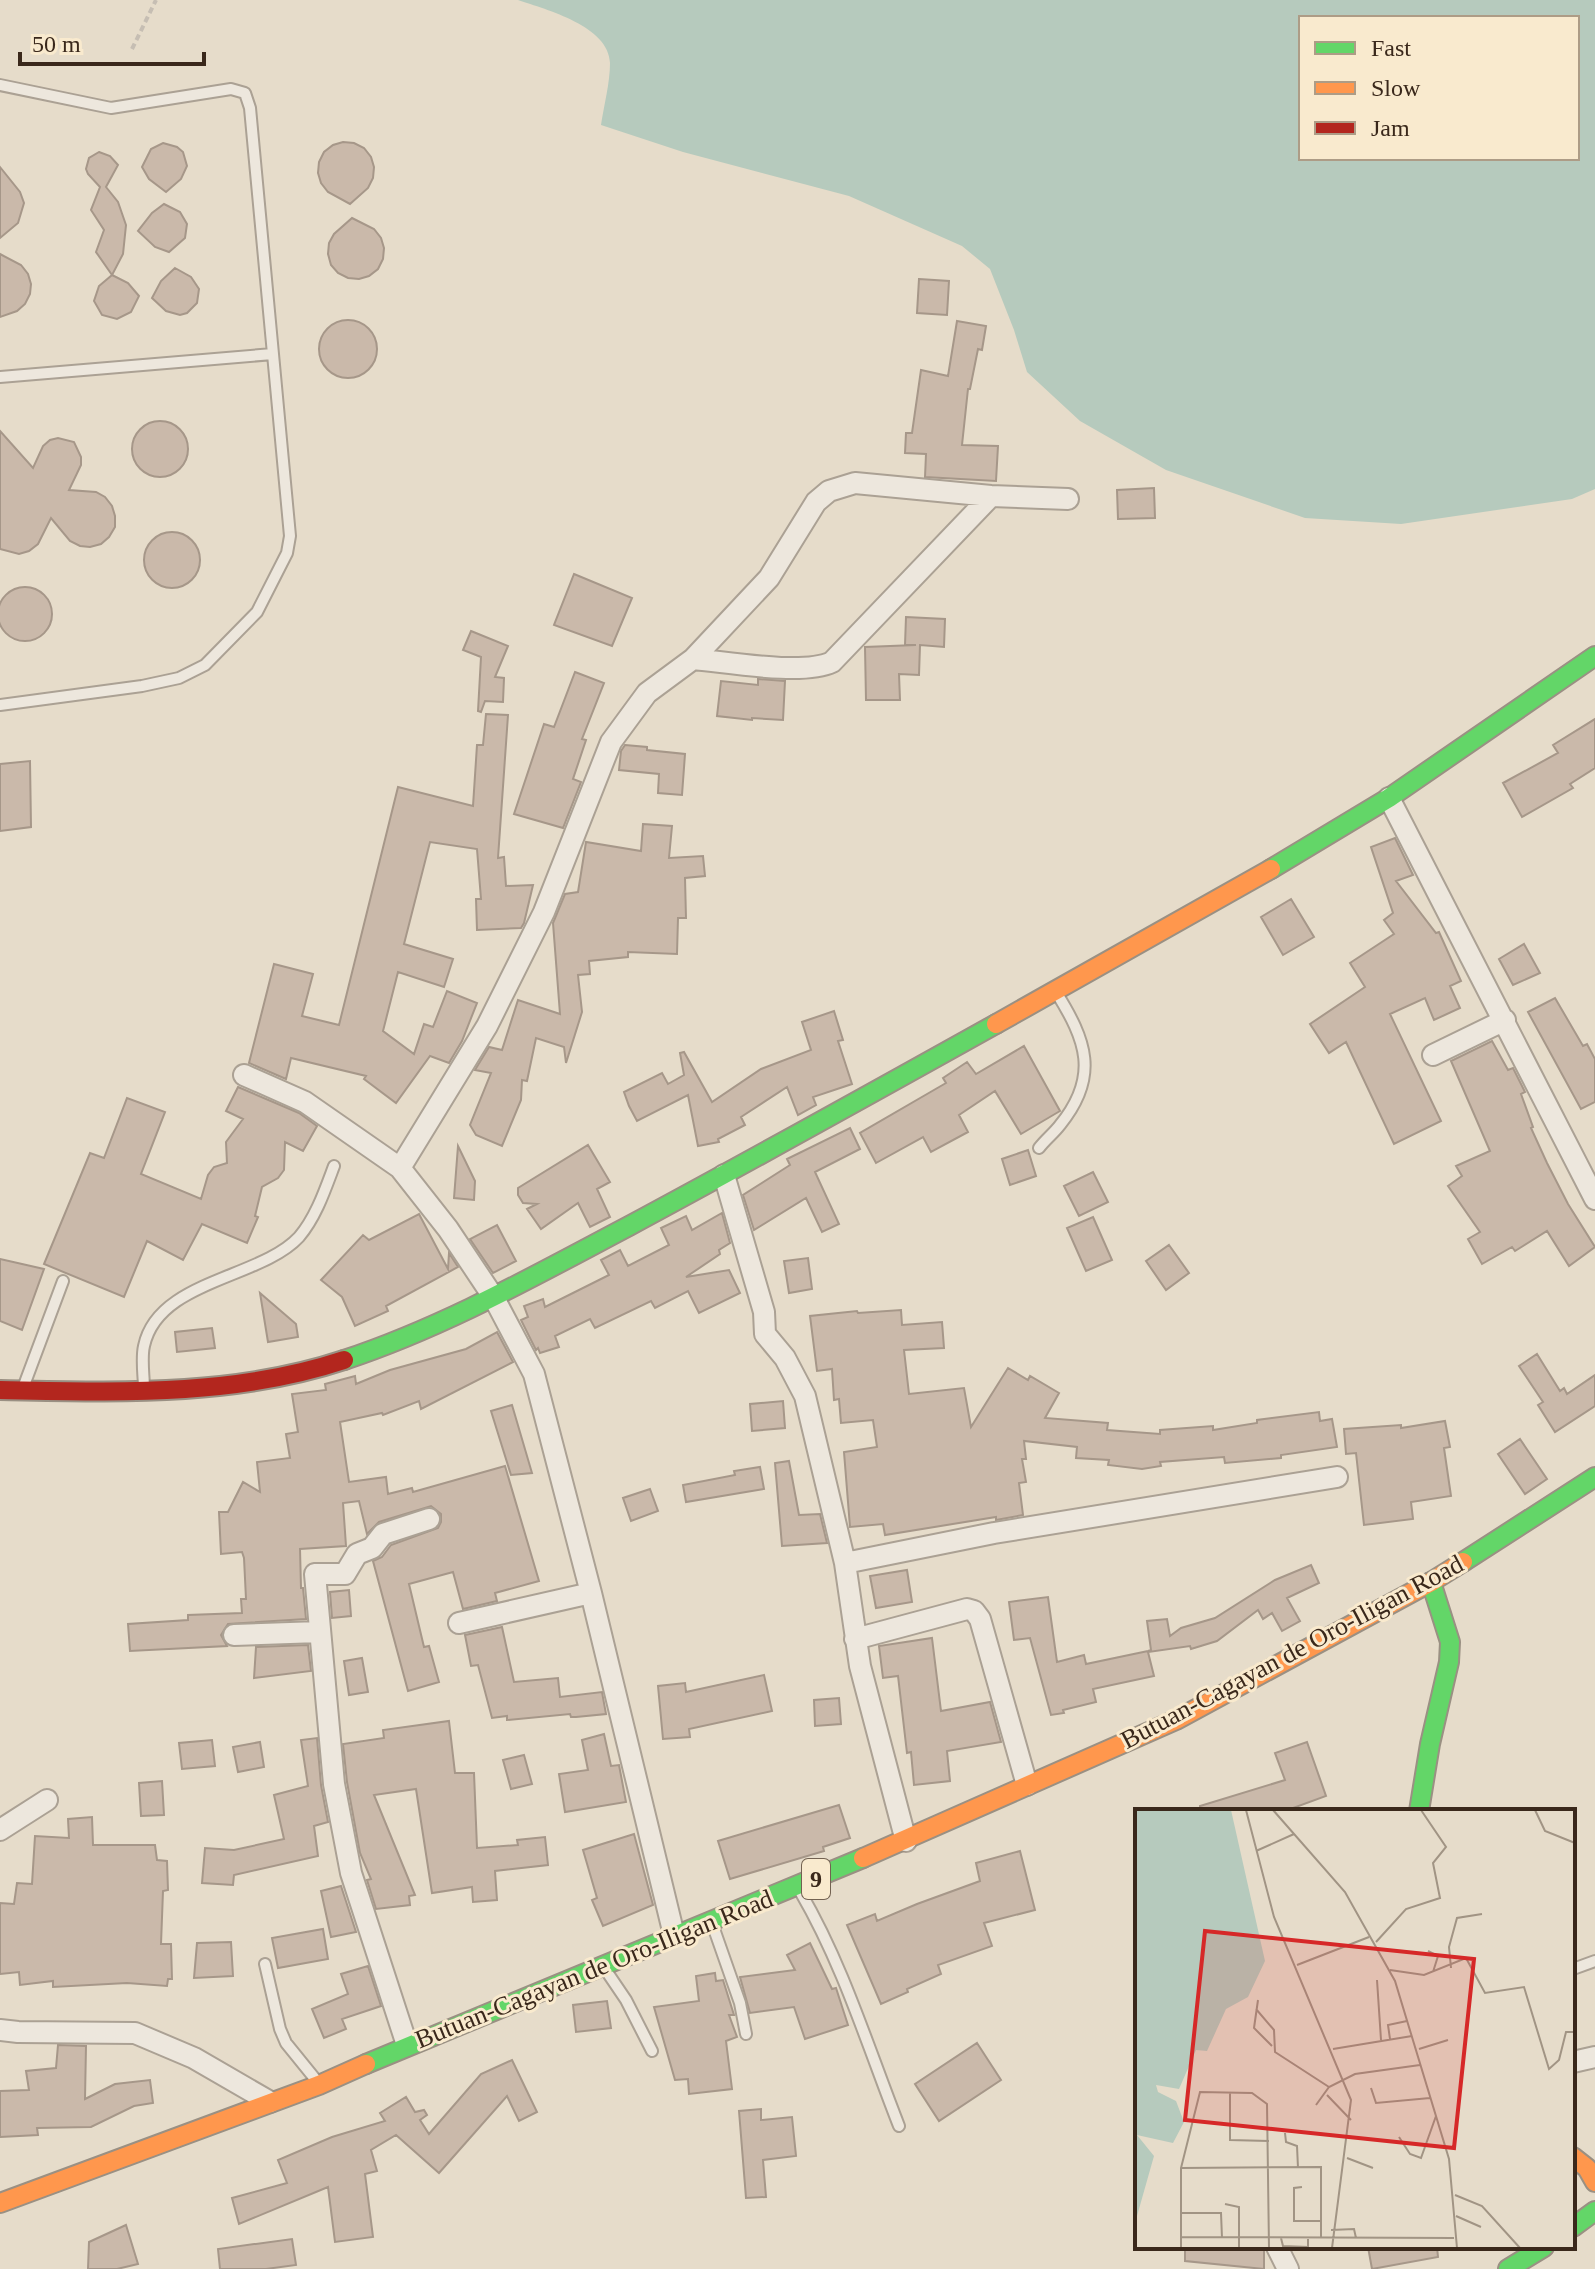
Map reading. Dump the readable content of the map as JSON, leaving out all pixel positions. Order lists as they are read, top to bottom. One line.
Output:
{"streets":{"main road":["Butuan-Cagayan de Oro-Iligan Road","9"]},"legend":["Fast","Slow","Jam"],"scale_bar":"50 m"}
